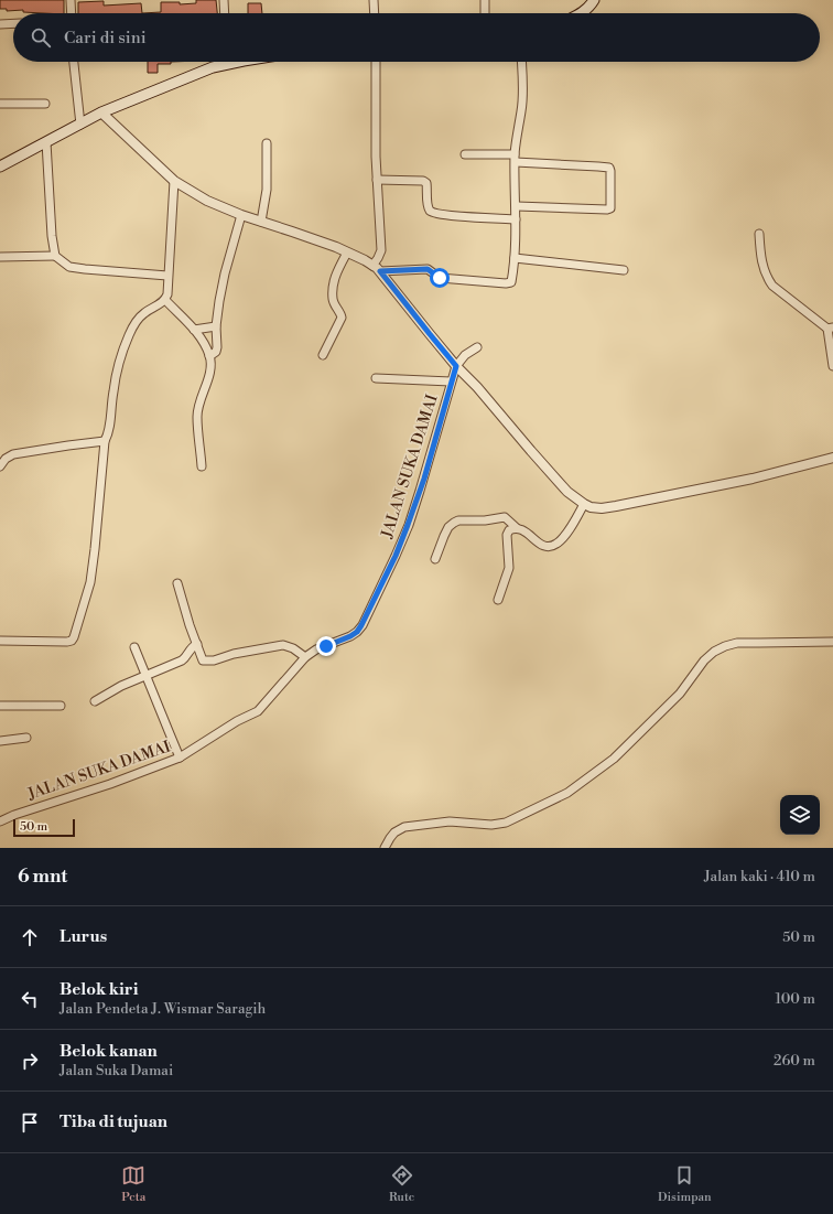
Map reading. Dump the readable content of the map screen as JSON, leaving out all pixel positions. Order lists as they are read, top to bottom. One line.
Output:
{"streets":{"street":["JALAN SUKA DAMAI"]},"scale_bar":"50 m","page":{"search":"Cari di sini","scale":"50 m","heading":["6 mnt","Jalan kaki · 410 m"],"list":[["Lurus","50 m"],["Belok kiri","Jalan Pendeta J. Wismar Saragih","100 m"],["Belok kanan","Jalan Suka Damai","260 m"],"Tiba di tujuan"],"nav":["Peta","Rute","Disimpan"]}}
